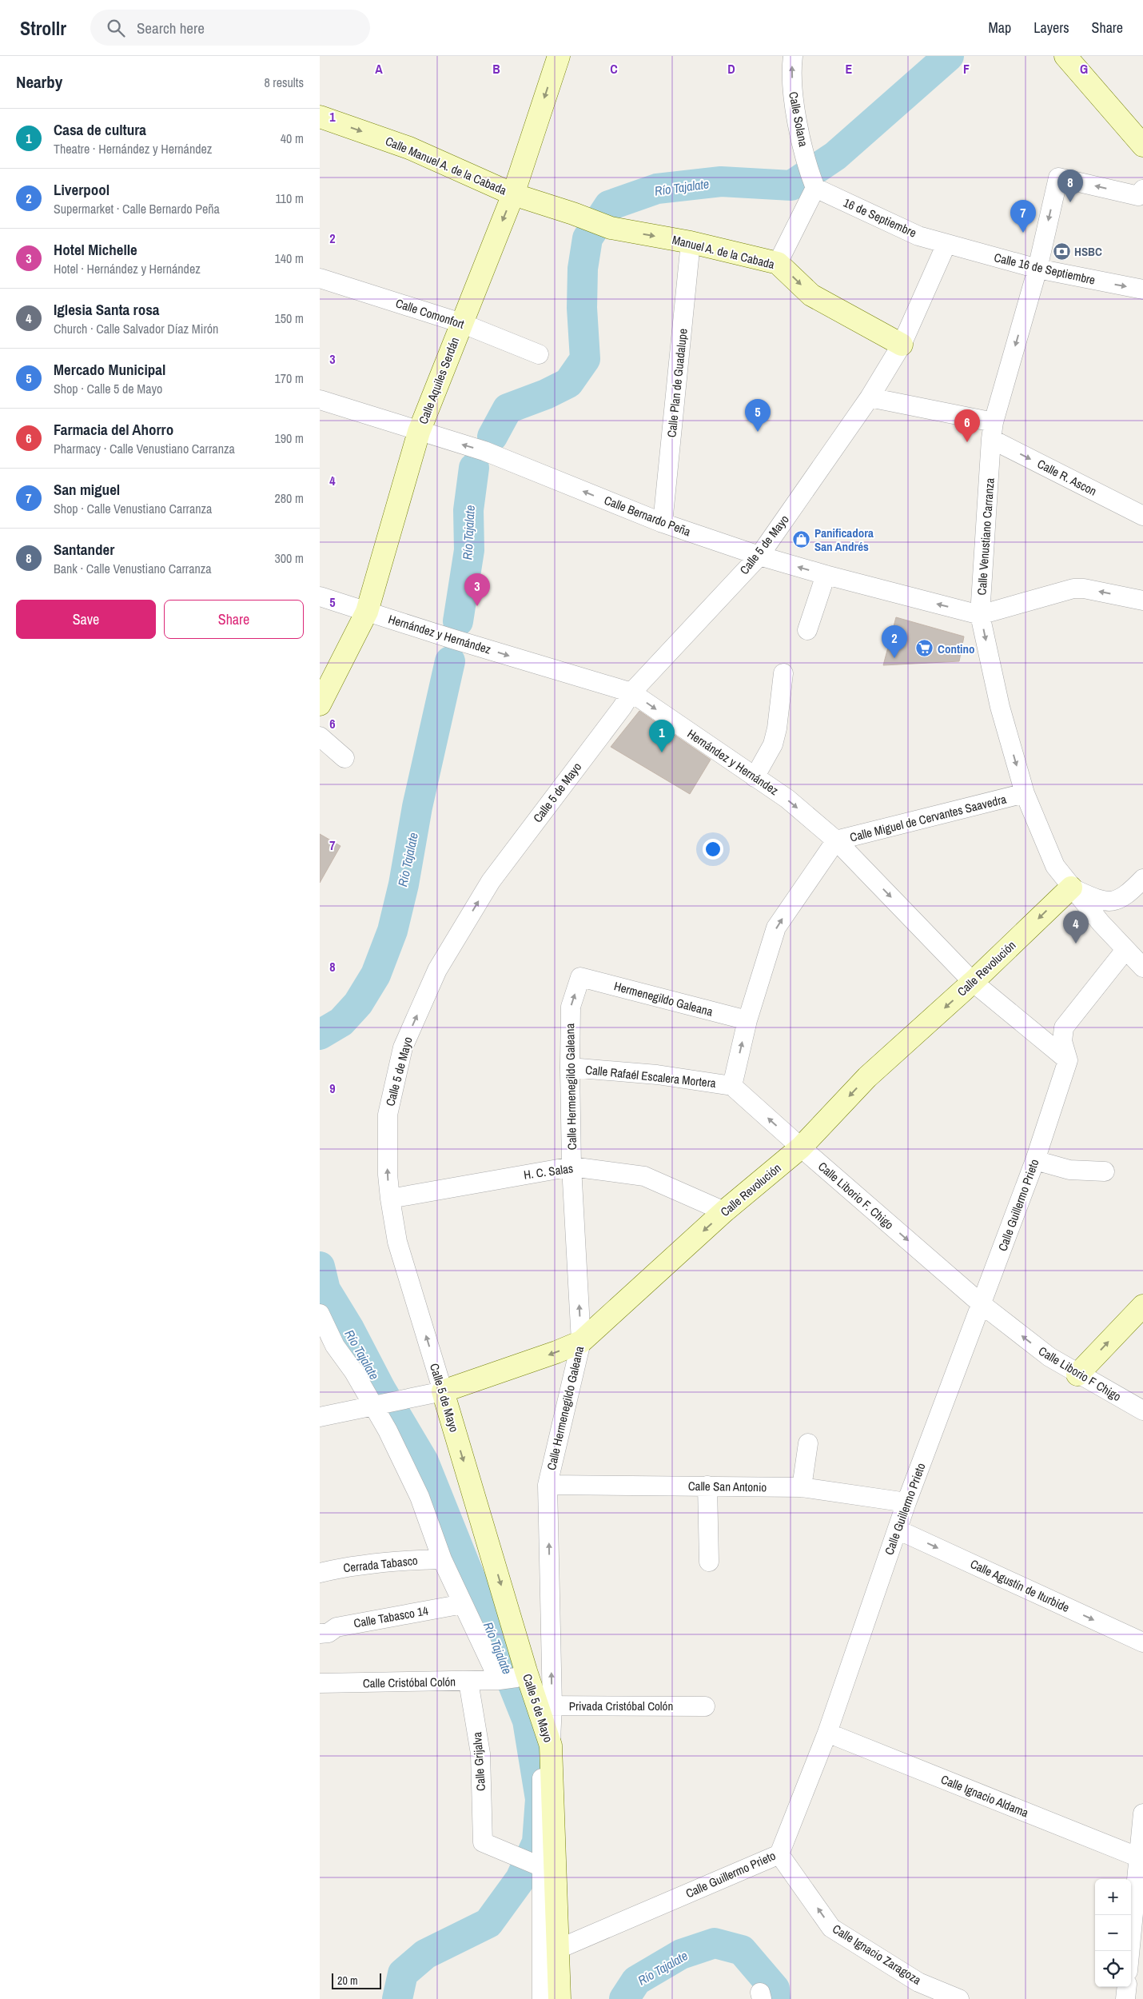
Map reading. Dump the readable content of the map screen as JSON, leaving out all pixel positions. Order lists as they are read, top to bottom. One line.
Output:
{"streets":{"street":["Calle Solana","Calle Manuel A. de la Cabada","16 de Septiembre","Manuel A. de la Cabada","Calle 16 de Septiembre","Calle Comonfort","Calle Aquiles Serdán","Calle Plan de Guadalupe","Calle R. Ascon","Calle Bernardo Peña","Calle Venustiano Carranza","Calle 5 de Mayo","Hernández y Hernández","Calle Miguel de Cervantes Saavedra","Calle Revolución","Hermenegildo Galeana","Calle Rafaél Escalera Mortera","Calle Hermenegildo Galeana","H. C. Salas","Calle Liborio F. Chigo","Calle Guillermo Prieto","Calle Liborio F Chigo","Calle San Antonio","Cerrada Tabasco","Calle Agustín de Iturbide","Calle Tabasco 14","Calle Cristóbal Colón","Privada Cristóbal Colón","Calle Grijalva","Calle Ignacio Aldama","Calle Ignacio Zaragoza"]},"crossings":[["Calle Solana","16 de Septiembre"],["Calle Manuel A. de la Cabada","Manuel A. de la Cabada"],["Calle Manuel A. de la Cabada","Calle Aquiles Serdán"],["16 de Septiembre","Calle 16 de Septiembre"],["16 de Septiembre","Calle 5 de Mayo"],["Manuel A. de la Cabada","Calle Plan de Guadalupe"],["Manuel A. de la Cabada","Calle 5 de Mayo"],["Calle 16 de Septiembre","Calle Venustiano Carranza"],["Calle 16 de Septiembre","Calle 5 de Mayo"],["Calle Comonfort","Calle Aquiles Serdán"],["Calle Aquiles Serdán","Calle Bernardo Peña"],["Calle Aquiles Serdán","Hernández y Hernández"],["Calle Plan de Guadalupe","Calle Bernardo Peña"],["Calle R. Ascon","Calle Venustiano Carranza"],["Calle R. Ascon","Calle 5 de Mayo"],["Calle Bernardo Peña","Calle Venustiano Carranza"],["Calle Bernardo Peña","Calle 5 de Mayo"],["Calle Venustiano Carranza","Calle Miguel de Cervantes Saavedra"],["Calle Venustiano Carranza","Calle Revolución"],["Calle 5 de Mayo","Hernández y Hernández"],["Calle 5 de Mayo","Calle Revolución"],["Calle 5 de Mayo","Calle Hermenegildo Galeana"],["Calle 5 de Mayo","H. C. Salas"],["Calle 5 de Mayo","Calle Guillermo Prieto"],["Calle 5 de Mayo","Cerrada Tabasco"],["Calle 5 de Mayo","Calle Tabasco 14"],["Calle 5 de Mayo","Calle Cristóbal Colón"],["Calle 5 de Mayo","Privada Cristóbal Colón"],["Hernández y Hernández","Calle Miguel de Cervantes Saavedra"],["Hernández y Hernández","Calle Revolución"],["Hernández y Hernández","Calle Guillermo Prieto"],["Calle Miguel de Cervantes Saavedra","Hermenegildo Galeana"],["Calle Miguel de Cervantes Saavedra","Calle Rafaél Escalera Mortera"],["Calle Miguel de Cervantes Saavedra","Calle Liborio F. Chigo"],["Calle Revolución","Calle Hermenegildo Galeana"],["Calle Revolución","H. C. Salas"],["Calle Revolución","Calle Liborio F. Chigo"],["Hermenegildo Galeana","Calle Hermenegildo Galeana"],["Calle Rafaél Escalera Mortera","Calle Hermenegildo Galeana"],["Calle Rafaél Escalera Mortera","Calle Liborio F. Chigo"],["Calle Hermenegildo Galeana","H. C. Salas"],["Calle Hermenegildo Galeana","Calle San Antonio"],["Calle Hermenegildo Galeana","Privada Cristóbal Colón"],["Calle Liborio F. Chigo","Calle Guillermo Prieto"],["Calle Liborio F. Chigo","Calle Liborio F Chigo"],["Calle Guillermo Prieto","Calle Liborio F Chigo"],["Calle Guillermo Prieto","Calle San Antonio"],["Calle Guillermo Prieto","Calle Agustín de Iturbide"],["Calle Guillermo Prieto","Calle Ignacio Aldama"],["Calle Guillermo Prieto","Calle Ignacio Zaragoza"],["Calle Cristóbal Colón","Calle Grijalva"]],"one_way":["Calle Solana","Calle Manuel A. de la Cabada","Manuel A. de la Cabada","Calle 16 de Septiembre","Calle Aquiles Serdán","Calle R. Ascon","Calle Bernardo Peña","Calle Venustiano Carranza","Hernández y Hernández","Calle Miguel de Cervantes Saavedra","Calle Revolución","Calle Hermenegildo Galeana","Calle Liborio F Chigo","Calle Agustín de Iturbide","Calle Ignacio Zaragoza"],"water":["Río Tajalate"],"places":{"bank":["HSBC"],"shop":["Panificadora San Andrés"],"supermarket":["Contino"]},"scale_bar":"20 m","page":{"header":"Strollr","search":"Search here","nav":["Map","Layers","Share"],"heading":["Nearby","8 results"],"list":[{"mark":"1","name":"Casa de cultura","note":"Theatre · Hernández y Hernández","value":"40 m"},{"mark":"2","name":"Liverpool","note":"Supermarket · Calle Bernardo Peña","value":"110 m"},{"mark":"3","name":"Hotel Michelle","note":"Hotel · Hernández y Hernández","value":"140 m"},{"mark":"4","name":"Iglesia Santa rosa","note":"Church · Calle Salvador Díaz Mirón","value":"150 m"},{"mark":"5","name":"Mercado Municipal","note":"Shop · Calle 5 de Mayo","value":"170 m"},{"mark":"6","name":"Farmacia del Ahorro","note":"Pharmacy · Calle Venustiano Carranza","value":"190 m"},{"mark":"7","name":"San miguel","note":"Shop · Calle Venustiano Carranza","value":"280 m"},{"mark":"8","name":"Santander","note":"Bank · Calle Venustiano Carranza","value":"300 m"}],"pins":["8","7","5","6","3","2","1","4"],"buttons":["Save","Share"],"map_buttons":["+","−"],"scale":"20 m"},"grid":{"columns":["A","B","C","D","E","F","G"],"rows":["1","2","3","4","5","6","7","8","9"]}}
